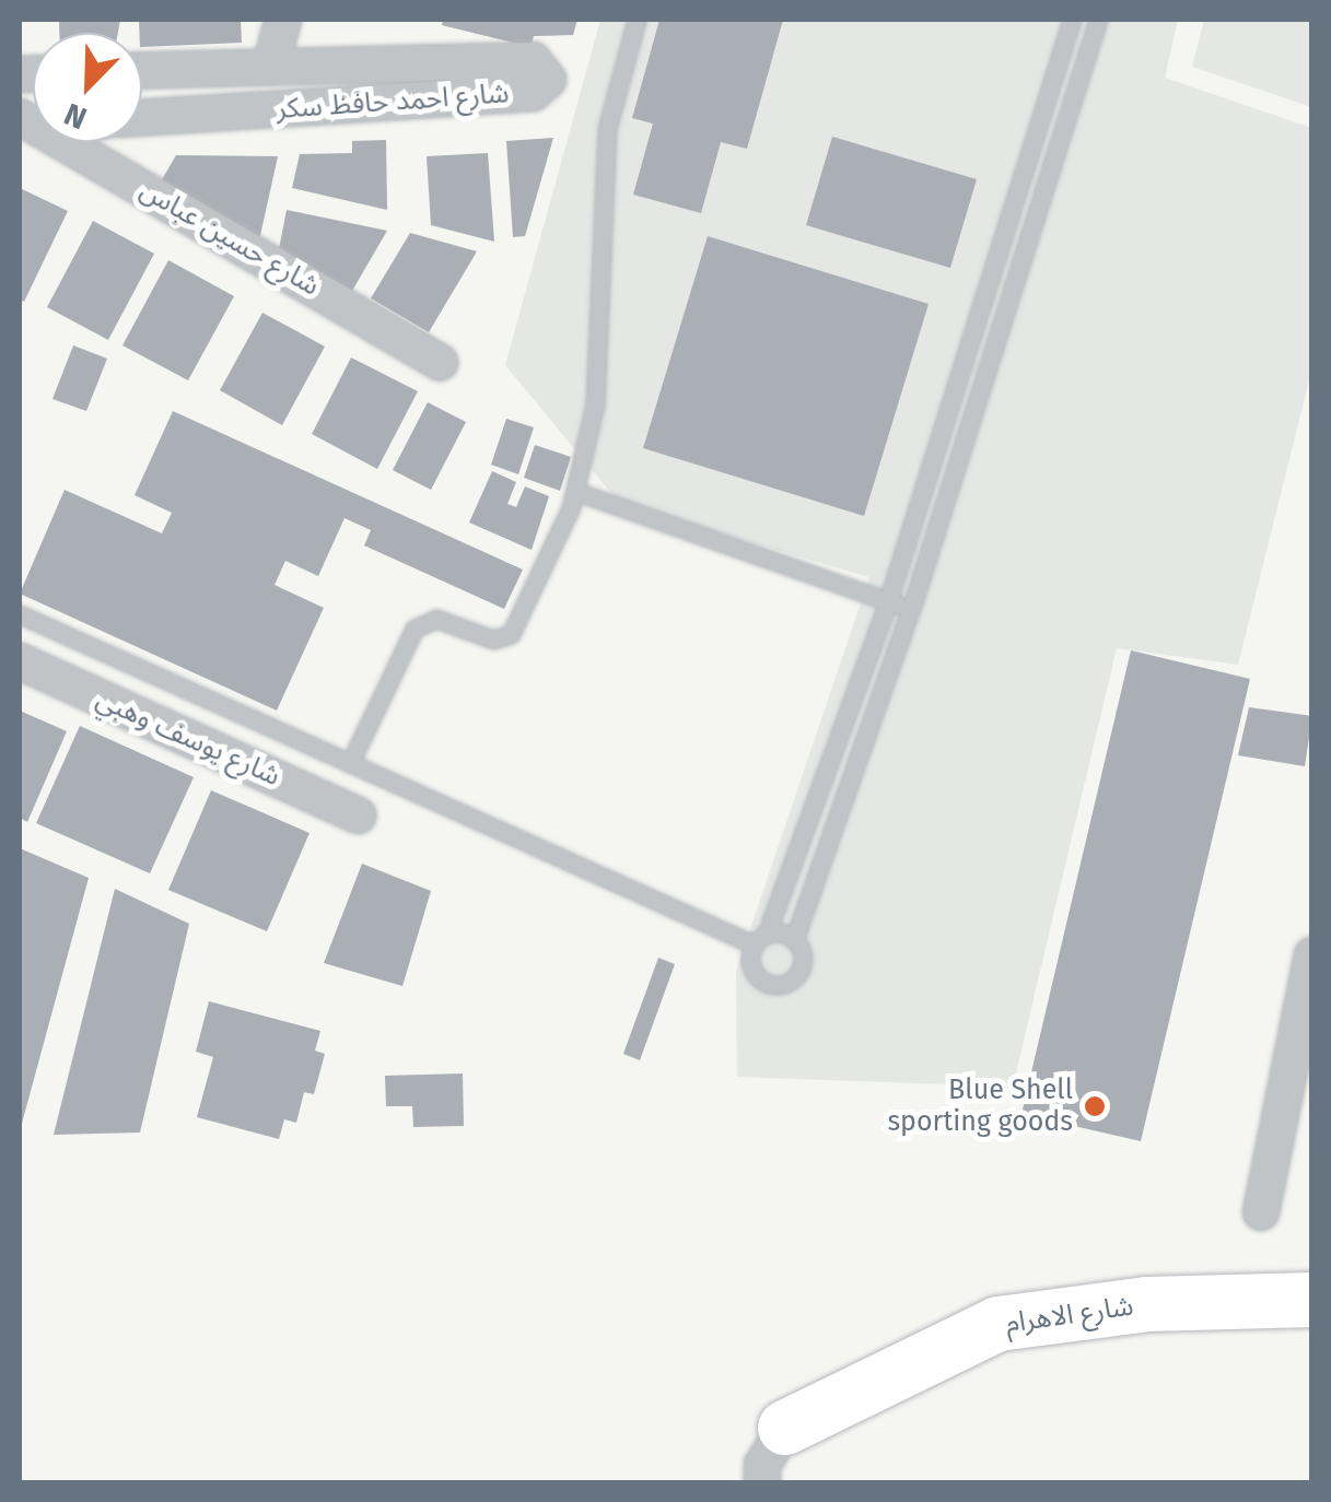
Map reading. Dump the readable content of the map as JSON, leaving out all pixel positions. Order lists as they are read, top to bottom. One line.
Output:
{"streets":{"main road":["شارع الاهرام"],"street":["شارع احمد حافظ سكر","شارع حسين عباس","شارع يوسف وهبي"]},"places":["Blue Shell sporting goods"],"north":"bottom left"}
